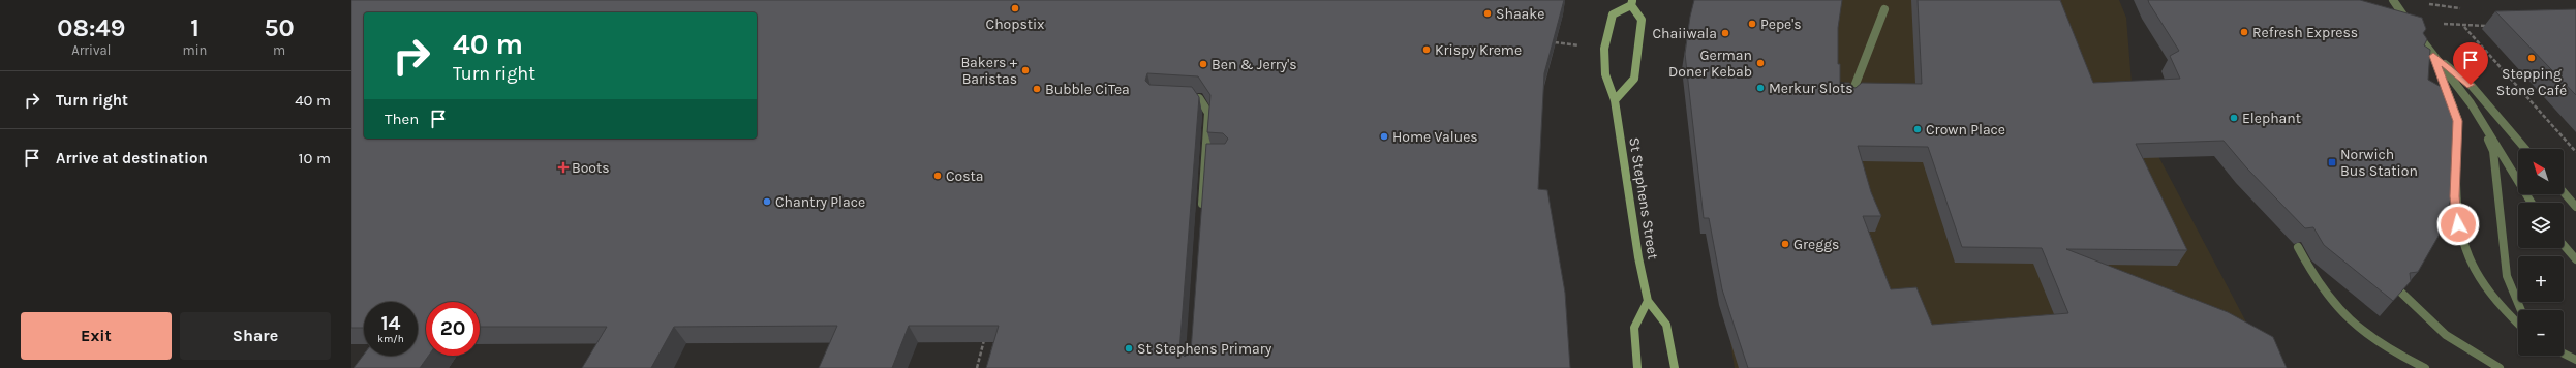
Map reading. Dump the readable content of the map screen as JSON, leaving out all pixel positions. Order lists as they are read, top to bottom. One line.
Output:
{"streets":{"street":["St Stephens Street"]},"places":{"other":["Chopstix","Shaake","Pepe's","Refresh Express","Chaiiwala","Krispy Kreme","Stepping Stone Café","German Doner Kebab","Ben & Jerry's","Bakers + Baristas","Merkur Slots","Bubble CiTea","Elephant","Crown Place","Home Values","Costa","Chantry Place","Greggs","St Stephens Primary"],"transit":["Norwich Bus Station"],"health":["Boots"]},"north":"top left","page":{"eta":["08:49","Arrival","1","min","50","m"],"turn":["40 m","Turn right"],"list":[{"name":"Turn right","value":"40 m"},{"name":"Arrive at destination","value":"10 m"}],"then":"Then","map_buttons":["+","−"],"speed":"14 km/h","limit":"20","buttons":["Exit","Share"]}}
